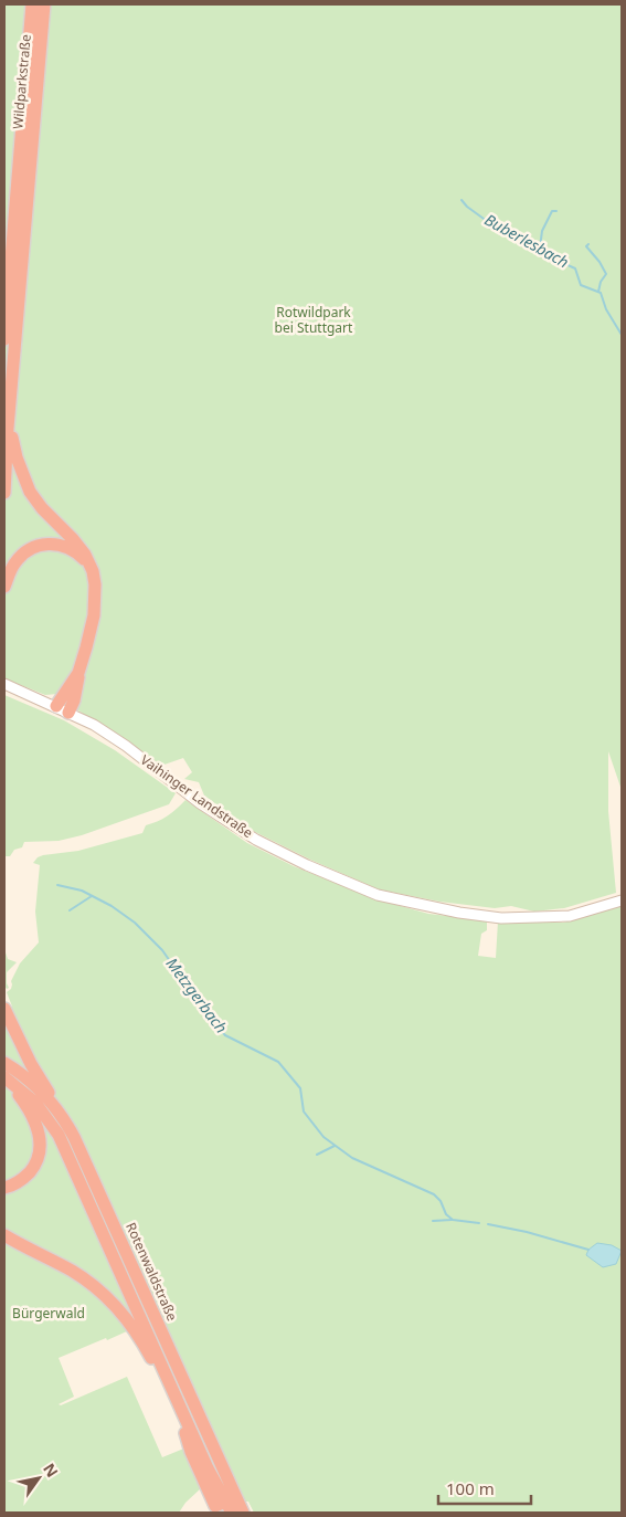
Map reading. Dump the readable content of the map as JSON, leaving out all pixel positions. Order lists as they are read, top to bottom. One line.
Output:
{"streets":{"highway":["Wildparkstraße","Rotenwaldstraße"],"street":["Vaihinger Landstraße"]},"water":["Buberlesbach","Metzgerbach"],"parks":["Rotwildpark bei Stuttgart","Bürgerwald"],"scale_bar":"100 m","north":"top right"}
